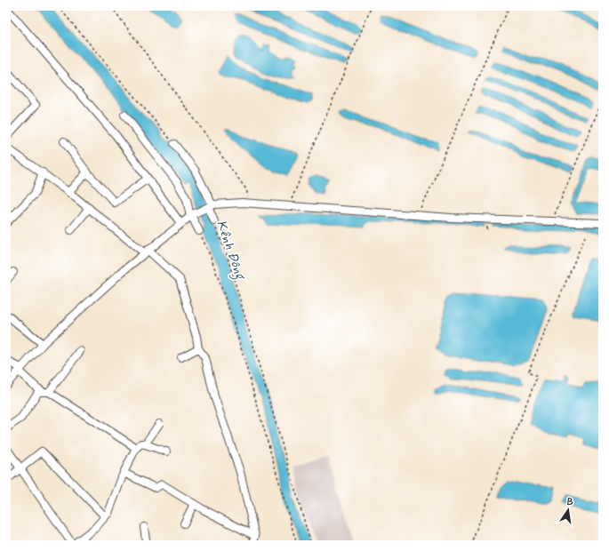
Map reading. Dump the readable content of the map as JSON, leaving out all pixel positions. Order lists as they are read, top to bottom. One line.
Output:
{"water":["Kênh Đông"],"north":"top"}
